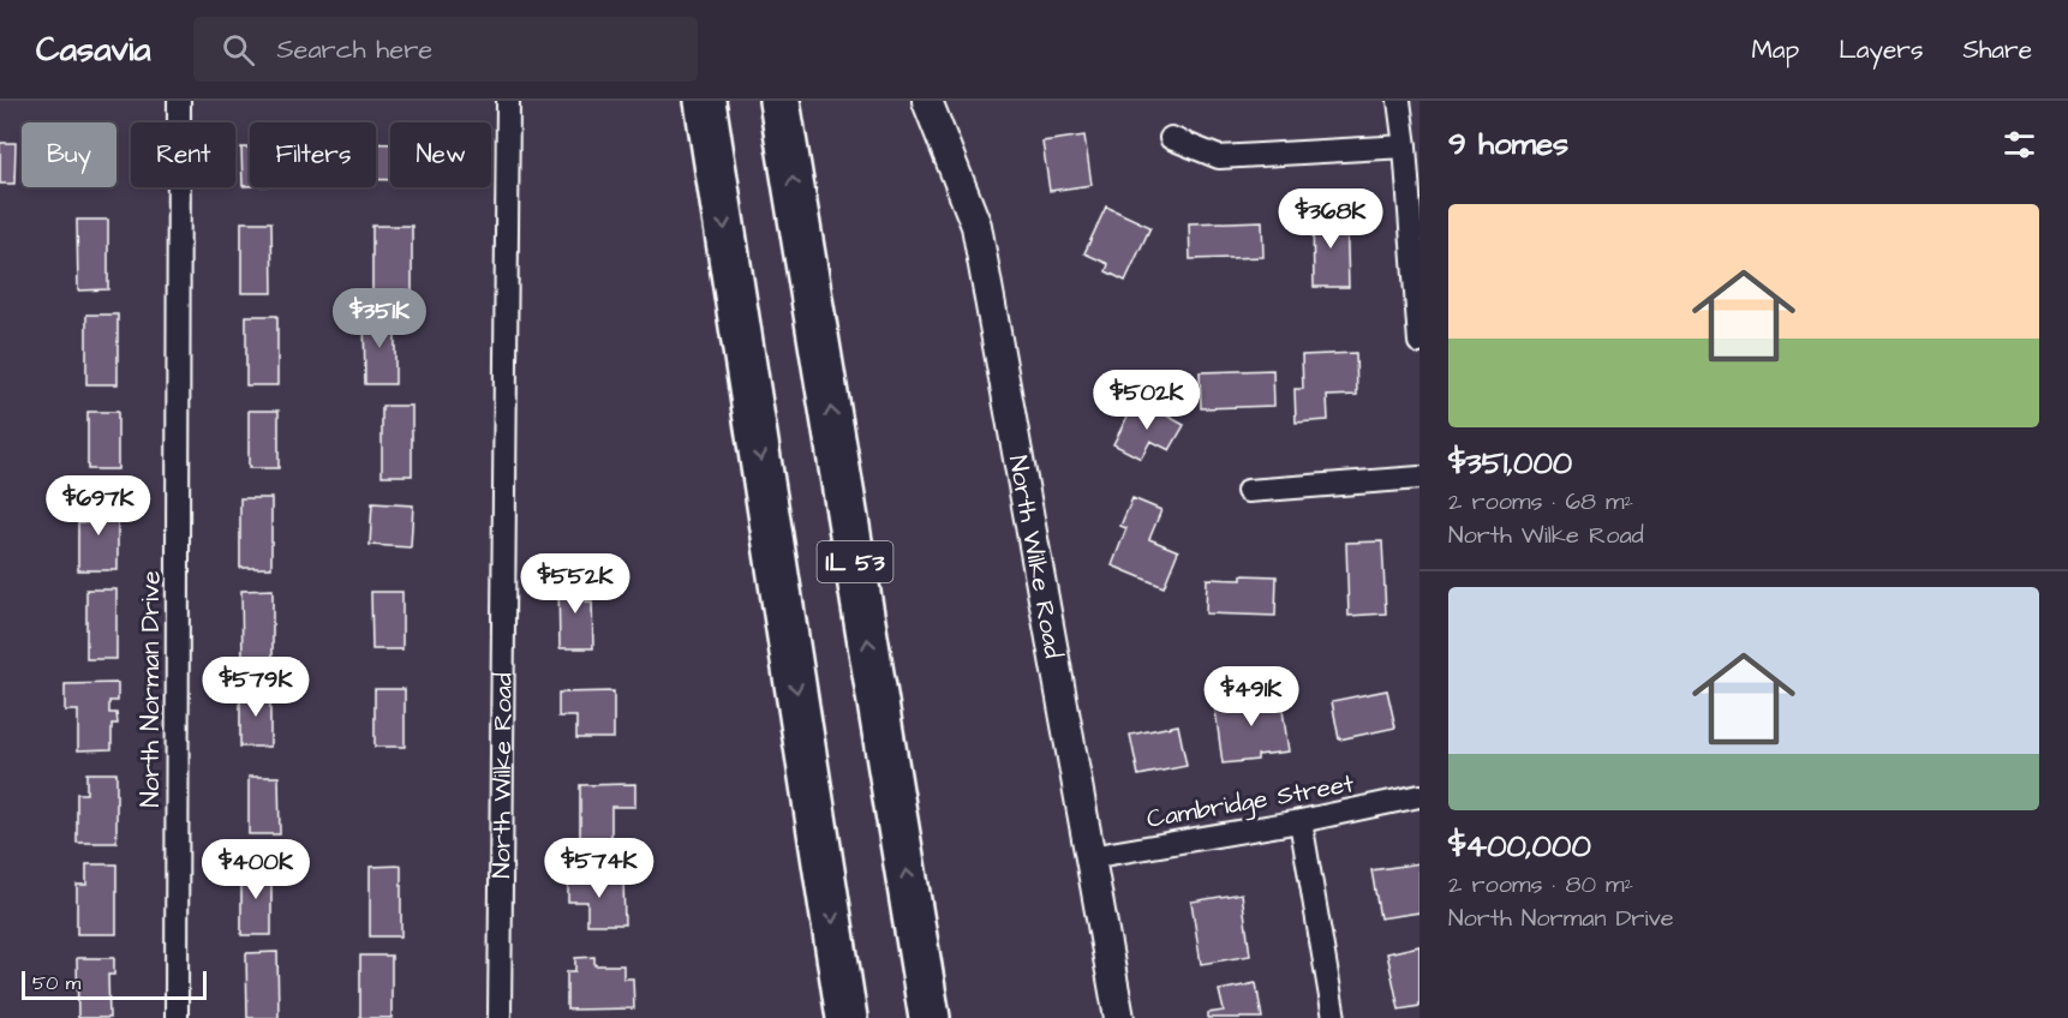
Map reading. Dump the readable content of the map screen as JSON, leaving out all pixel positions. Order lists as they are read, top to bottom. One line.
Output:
{"streets":{"highway":["IL 53"],"street":["North Wilke Road","North Norman Drive","Cambridge Street"]},"crossings":[["North Wilke Road","Cambridge Street"]],"scale_bar":"50 m","page":{"header":"Casavia","search":"Search here","nav":["Map","Layers","Share"],"heading":"9 homes","chip":["Buy","Rent","Filters","New"],"list":[{"name":"$351,000","note":"2 rooms · 68 m² · North Wilke Road"},{"name":"$400,000","note":"2 rooms · 80 m² · North Norman Drive"}],"price":["$368K","$351K","$502K","$697K","$552K","$579K","$491K","$574K","$400K"],"scale":"50 m"}}
